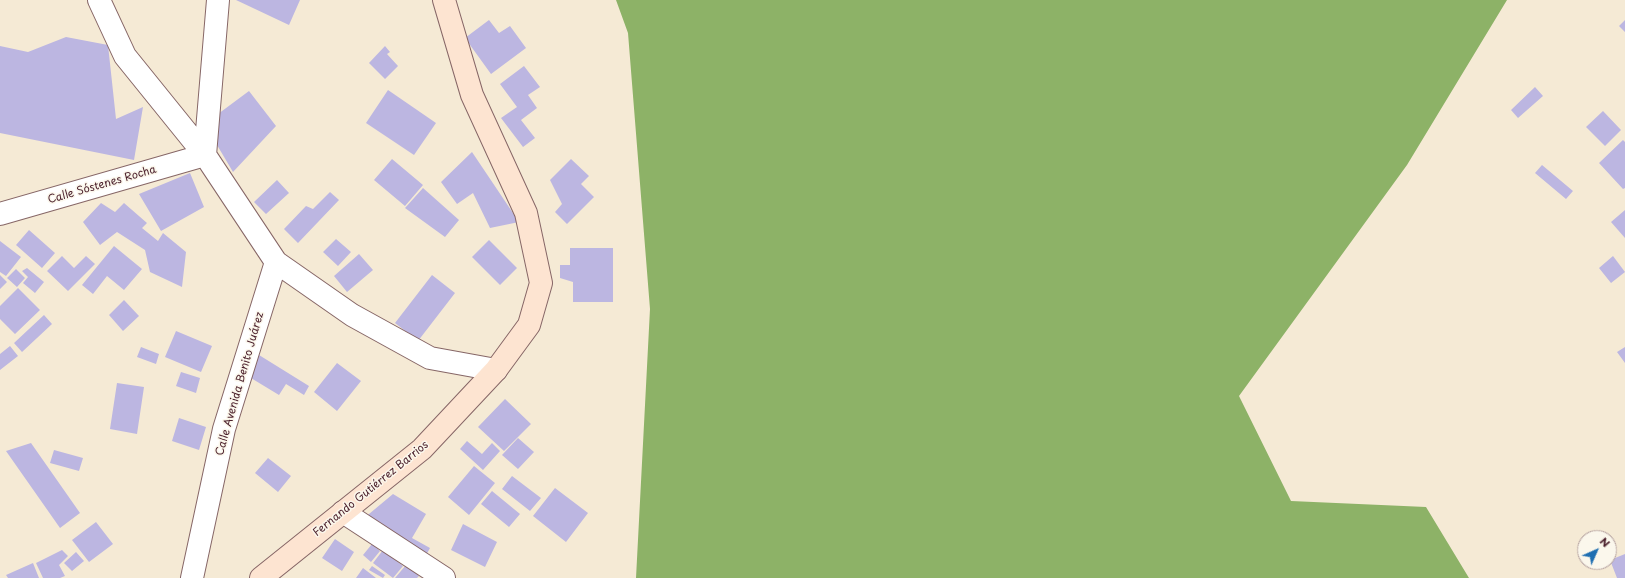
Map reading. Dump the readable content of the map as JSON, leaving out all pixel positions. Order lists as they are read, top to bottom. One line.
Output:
{"streets":{"main road":["Fernando Gutiérrez Barrios"],"street":["Calle Sóstenes Rocha","Calle Avenida Benito Juárez"]},"north":"top right"}
